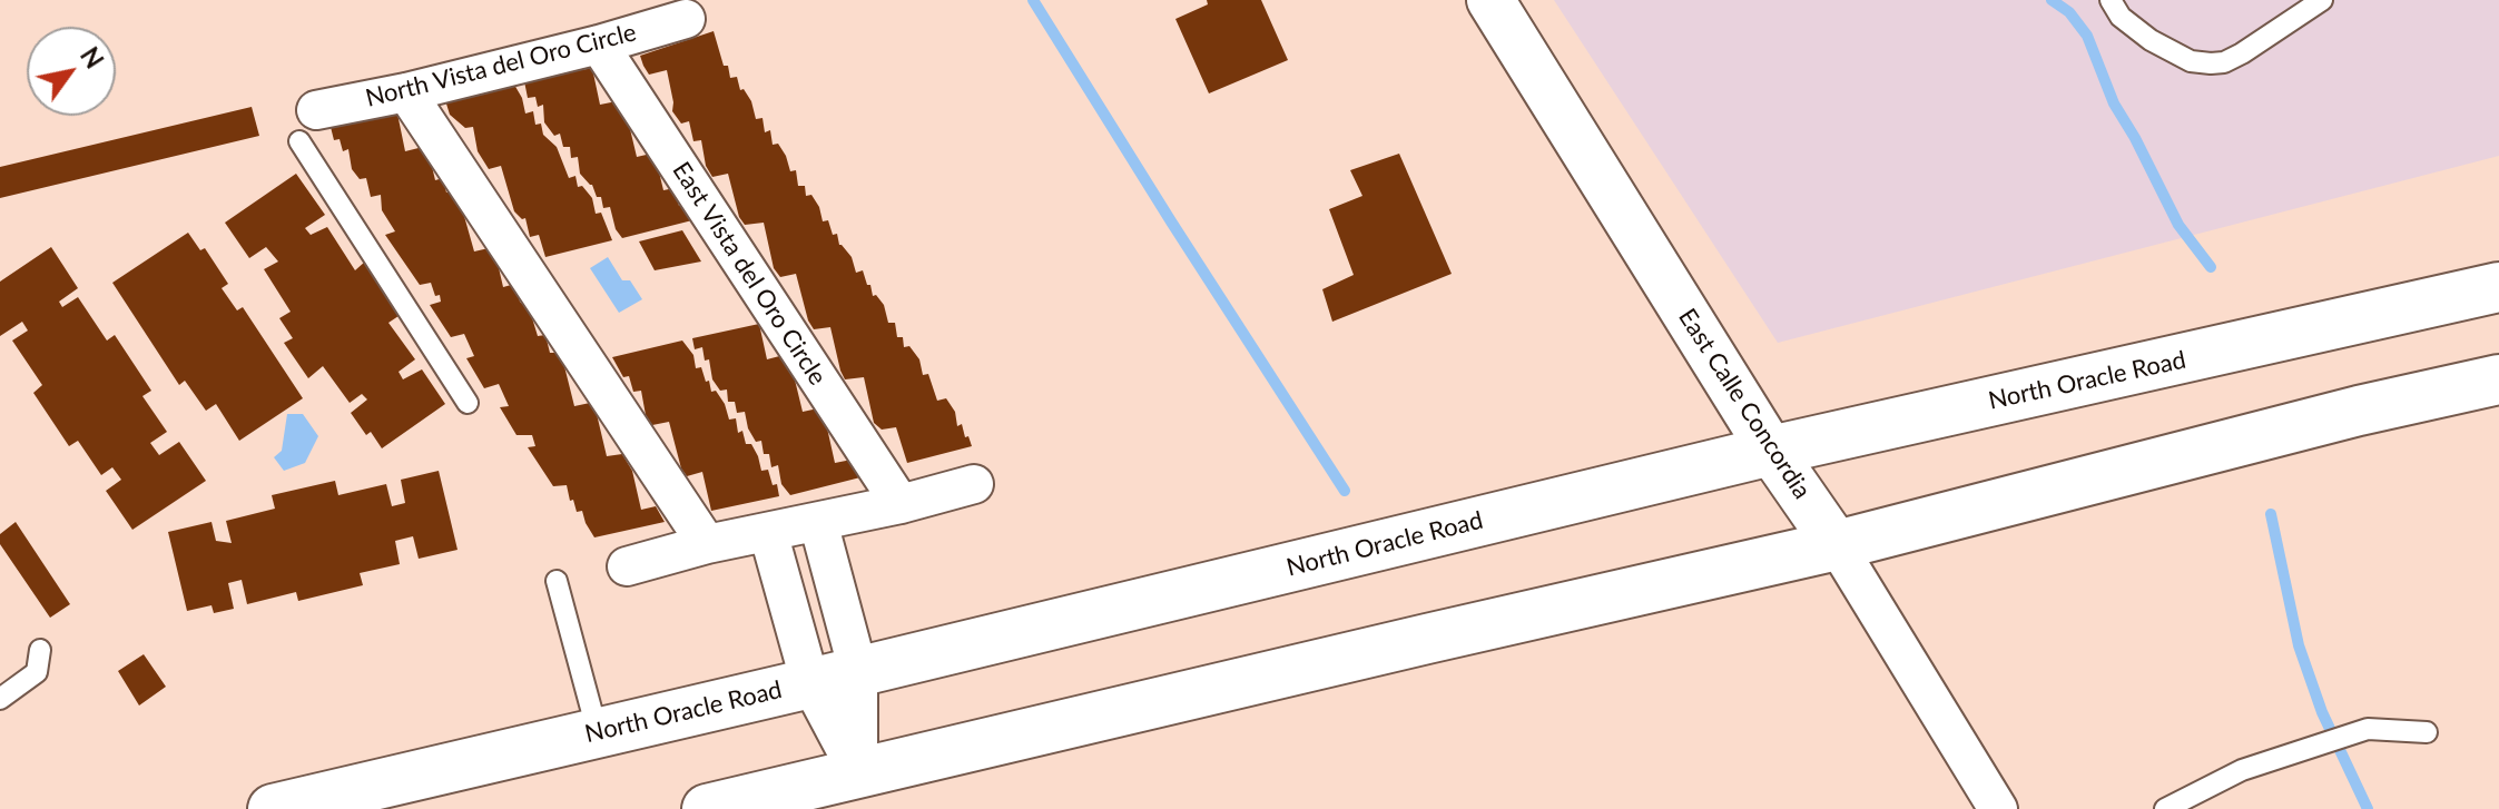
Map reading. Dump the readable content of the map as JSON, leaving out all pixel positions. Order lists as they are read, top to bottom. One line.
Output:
{"streets":{"highway":["North Oracle Road"],"street":["North Vista del Oro Circle","East Vista del Oro Circle","East Calle Concordia"]},"crossings":[["North Vista del Oro Circle","East Vista del Oro Circle"],["North Oracle Road","East Calle Concordia"]],"north":"top right"}
